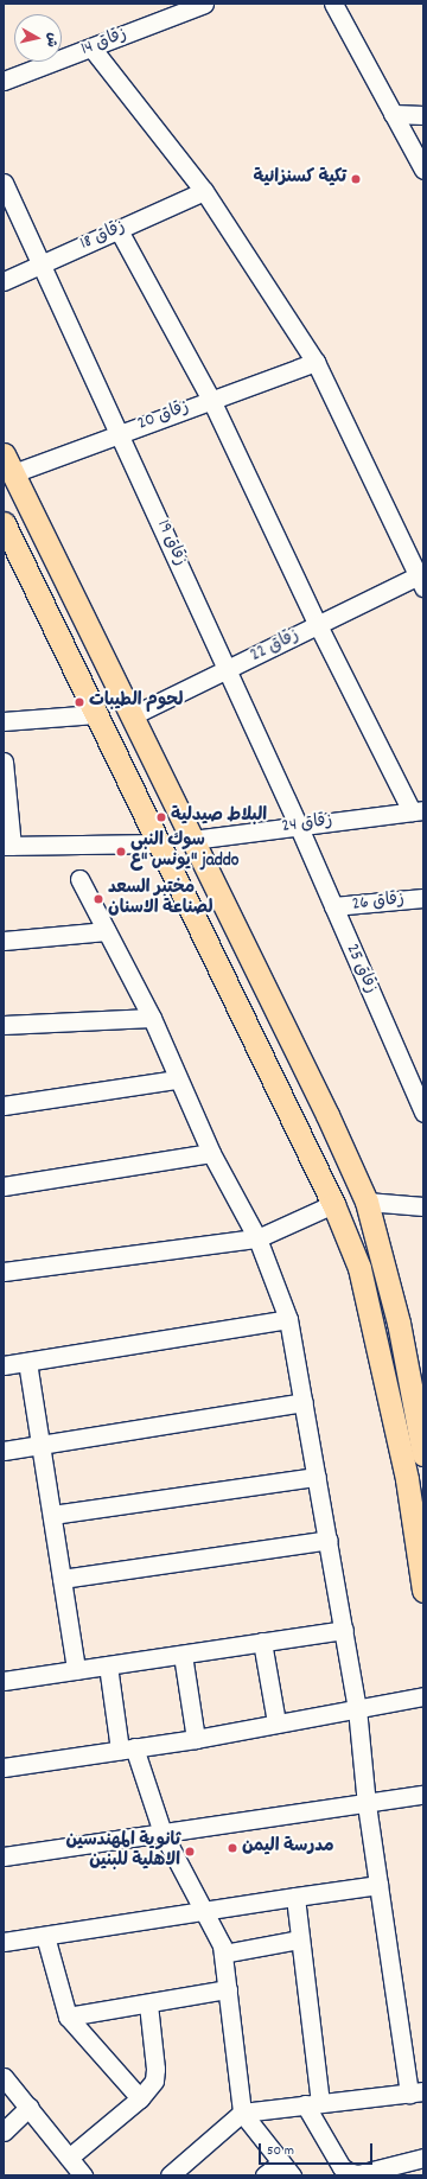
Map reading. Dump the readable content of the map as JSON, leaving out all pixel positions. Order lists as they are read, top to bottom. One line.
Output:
{"streets":{"street":["زقاق 14","زقاق 18","زقاق 20","زقاق 19","زقاق 22","زقاق 24","زقاق 26","زقاق 25"]},"crossings":[["زقاق 18","زقاق 19"],["زقاق 20","زقاق 19"],["زقاق 19","زقاق 22"],["زقاق 19","زقاق 24"],["زقاق 19","زقاق 25"],["زقاق 24","زقاق 25"],["زقاق 26","زقاق 25"]],"places":["تكية كسنزانية","لحوم الطيبات","البلاط صيدلية","سوك النبي يونس \"ع\" jaddo","مختبر السعد لصناعة الاسنان","مدرسة اليمن","ثانوية المهندسين الاهلية للبنين"],"scale_bar":"50 m","north":"right"}
